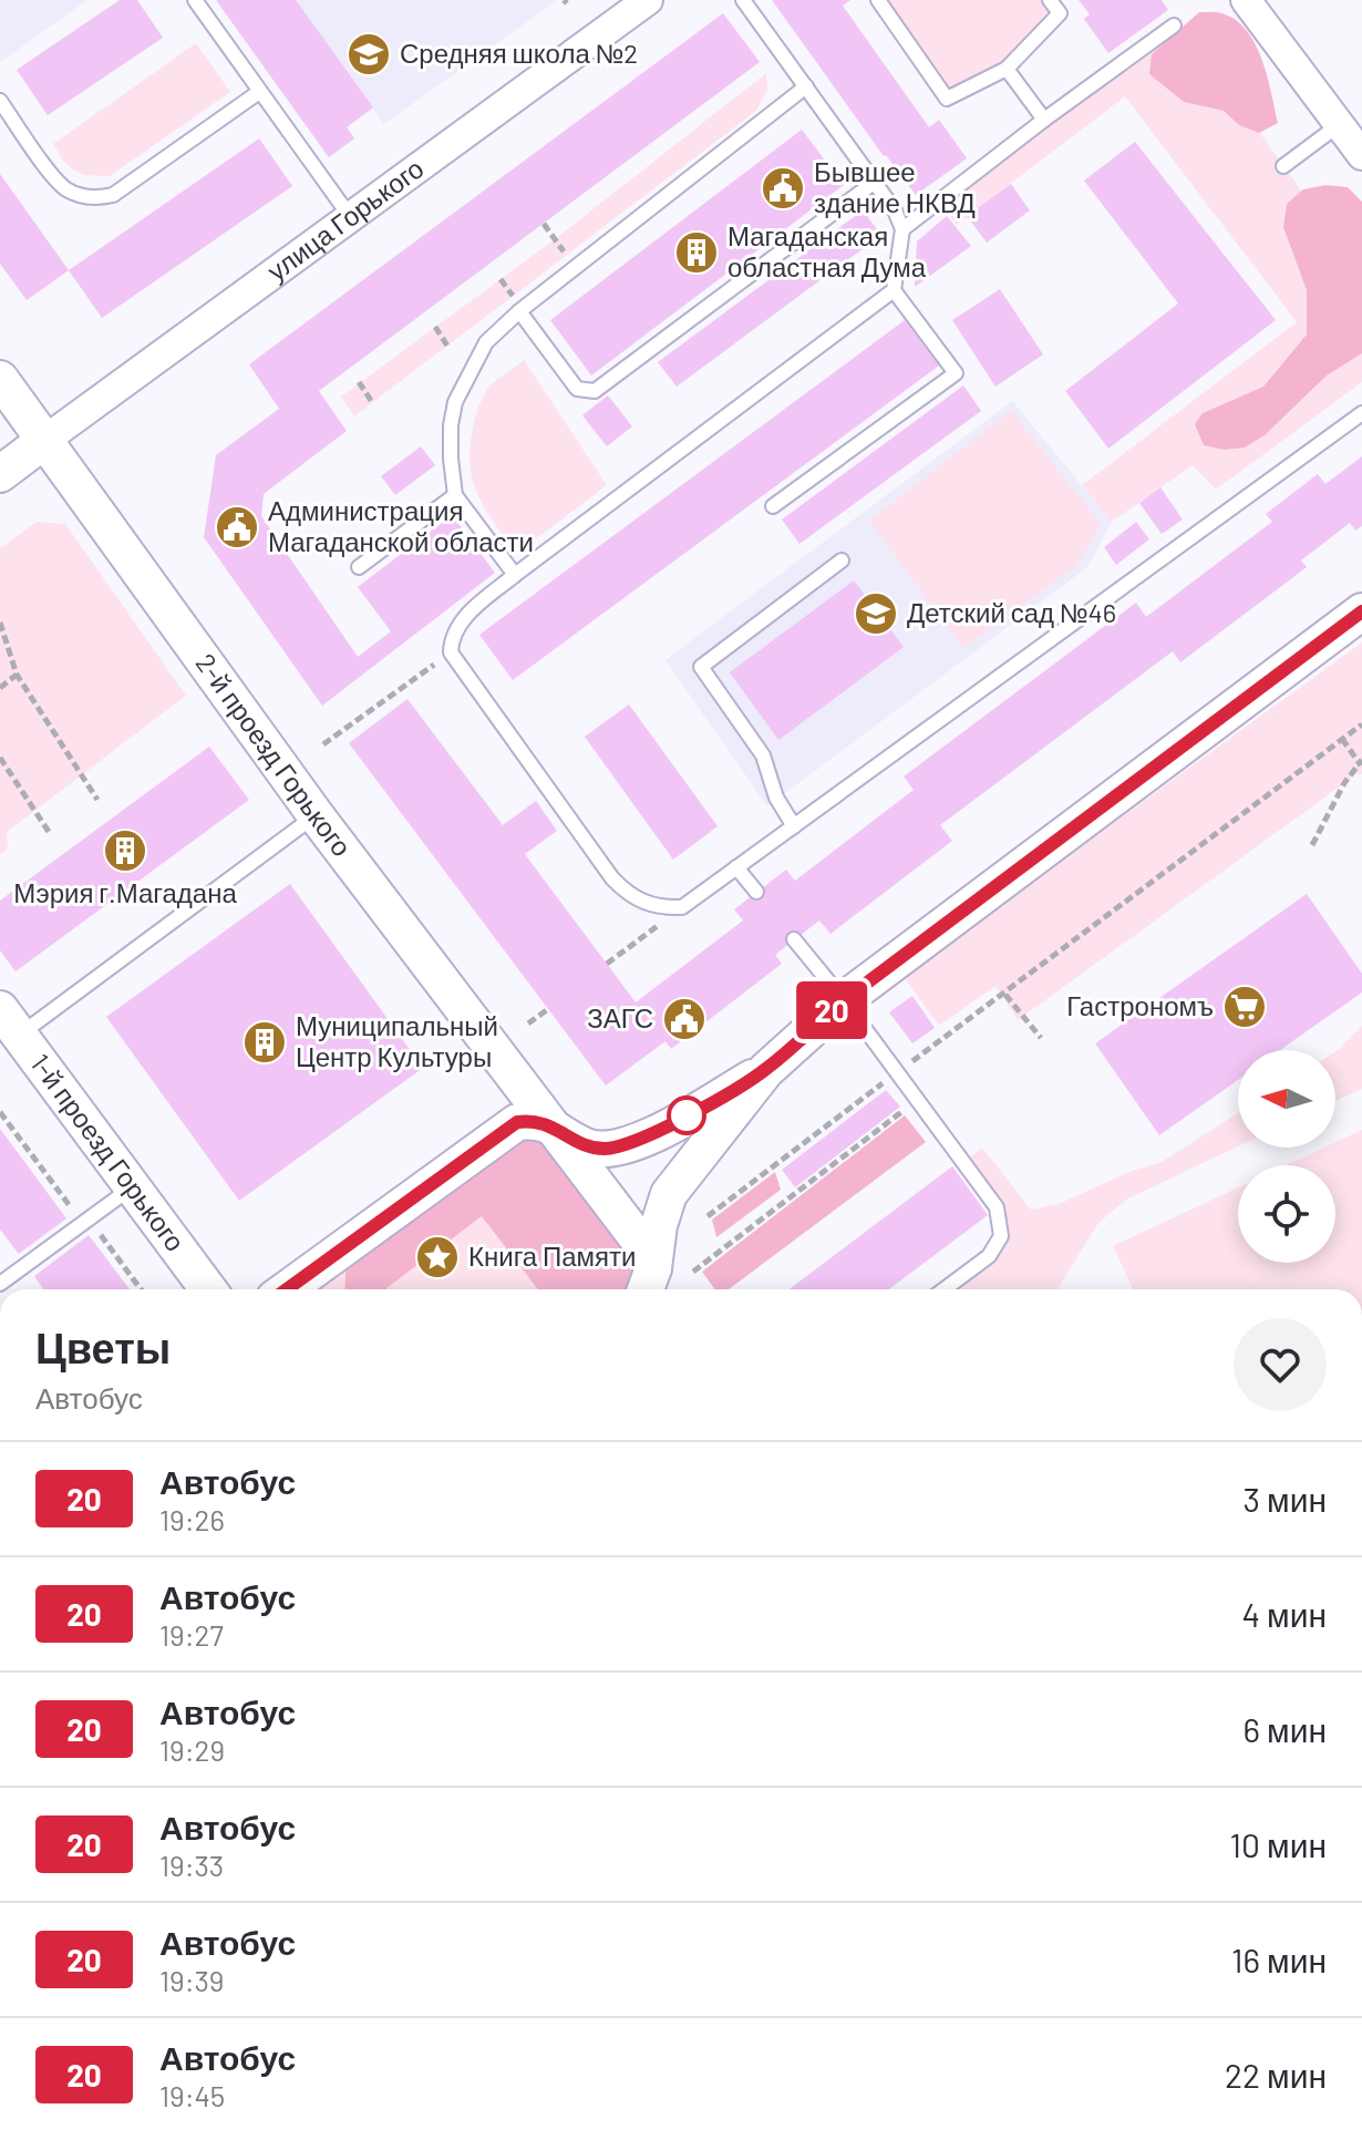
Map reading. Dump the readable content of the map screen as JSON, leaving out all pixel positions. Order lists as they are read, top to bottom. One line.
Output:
{"streets":{"street":["улица Горького","2-й проезд Горького","1-й проезд Горького"]},"crossings":[["улица Горького","2-й проезд Горького"]],"places":{"school or university":["Средняя школа №2","Детский сад №46"],"public building":["Бывшее здание НКВД","Администрация Магаданской области","ЗАГС"],"building":["Магаданская областная Дума","Мэрия г.Магадана","Муниципальный Центр Культуры"],"supermarket":["Гастрономъ"],"place":["Книга Памяти"]},"lines":["bus line 20"],"north":"left","page":{"on_map":"20","heading":["Цветы","Автобус"],"list":[{"mark":"20","name":"Автобус","note":"19:26","value":"3 мин"},{"mark":"20","name":"Автобус","note":"19:27","value":"4 мин"},{"mark":"20","name":"Автобус","note":"19:29","value":"6 мин"},{"mark":"20","name":"Автобус","note":"19:33","value":"10 мин"},{"mark":"20","name":"Автобус","note":"19:39","value":"16 мин"},{"mark":"20","name":"Автобус","note":"19:45","value":"22 мин"}]}}
